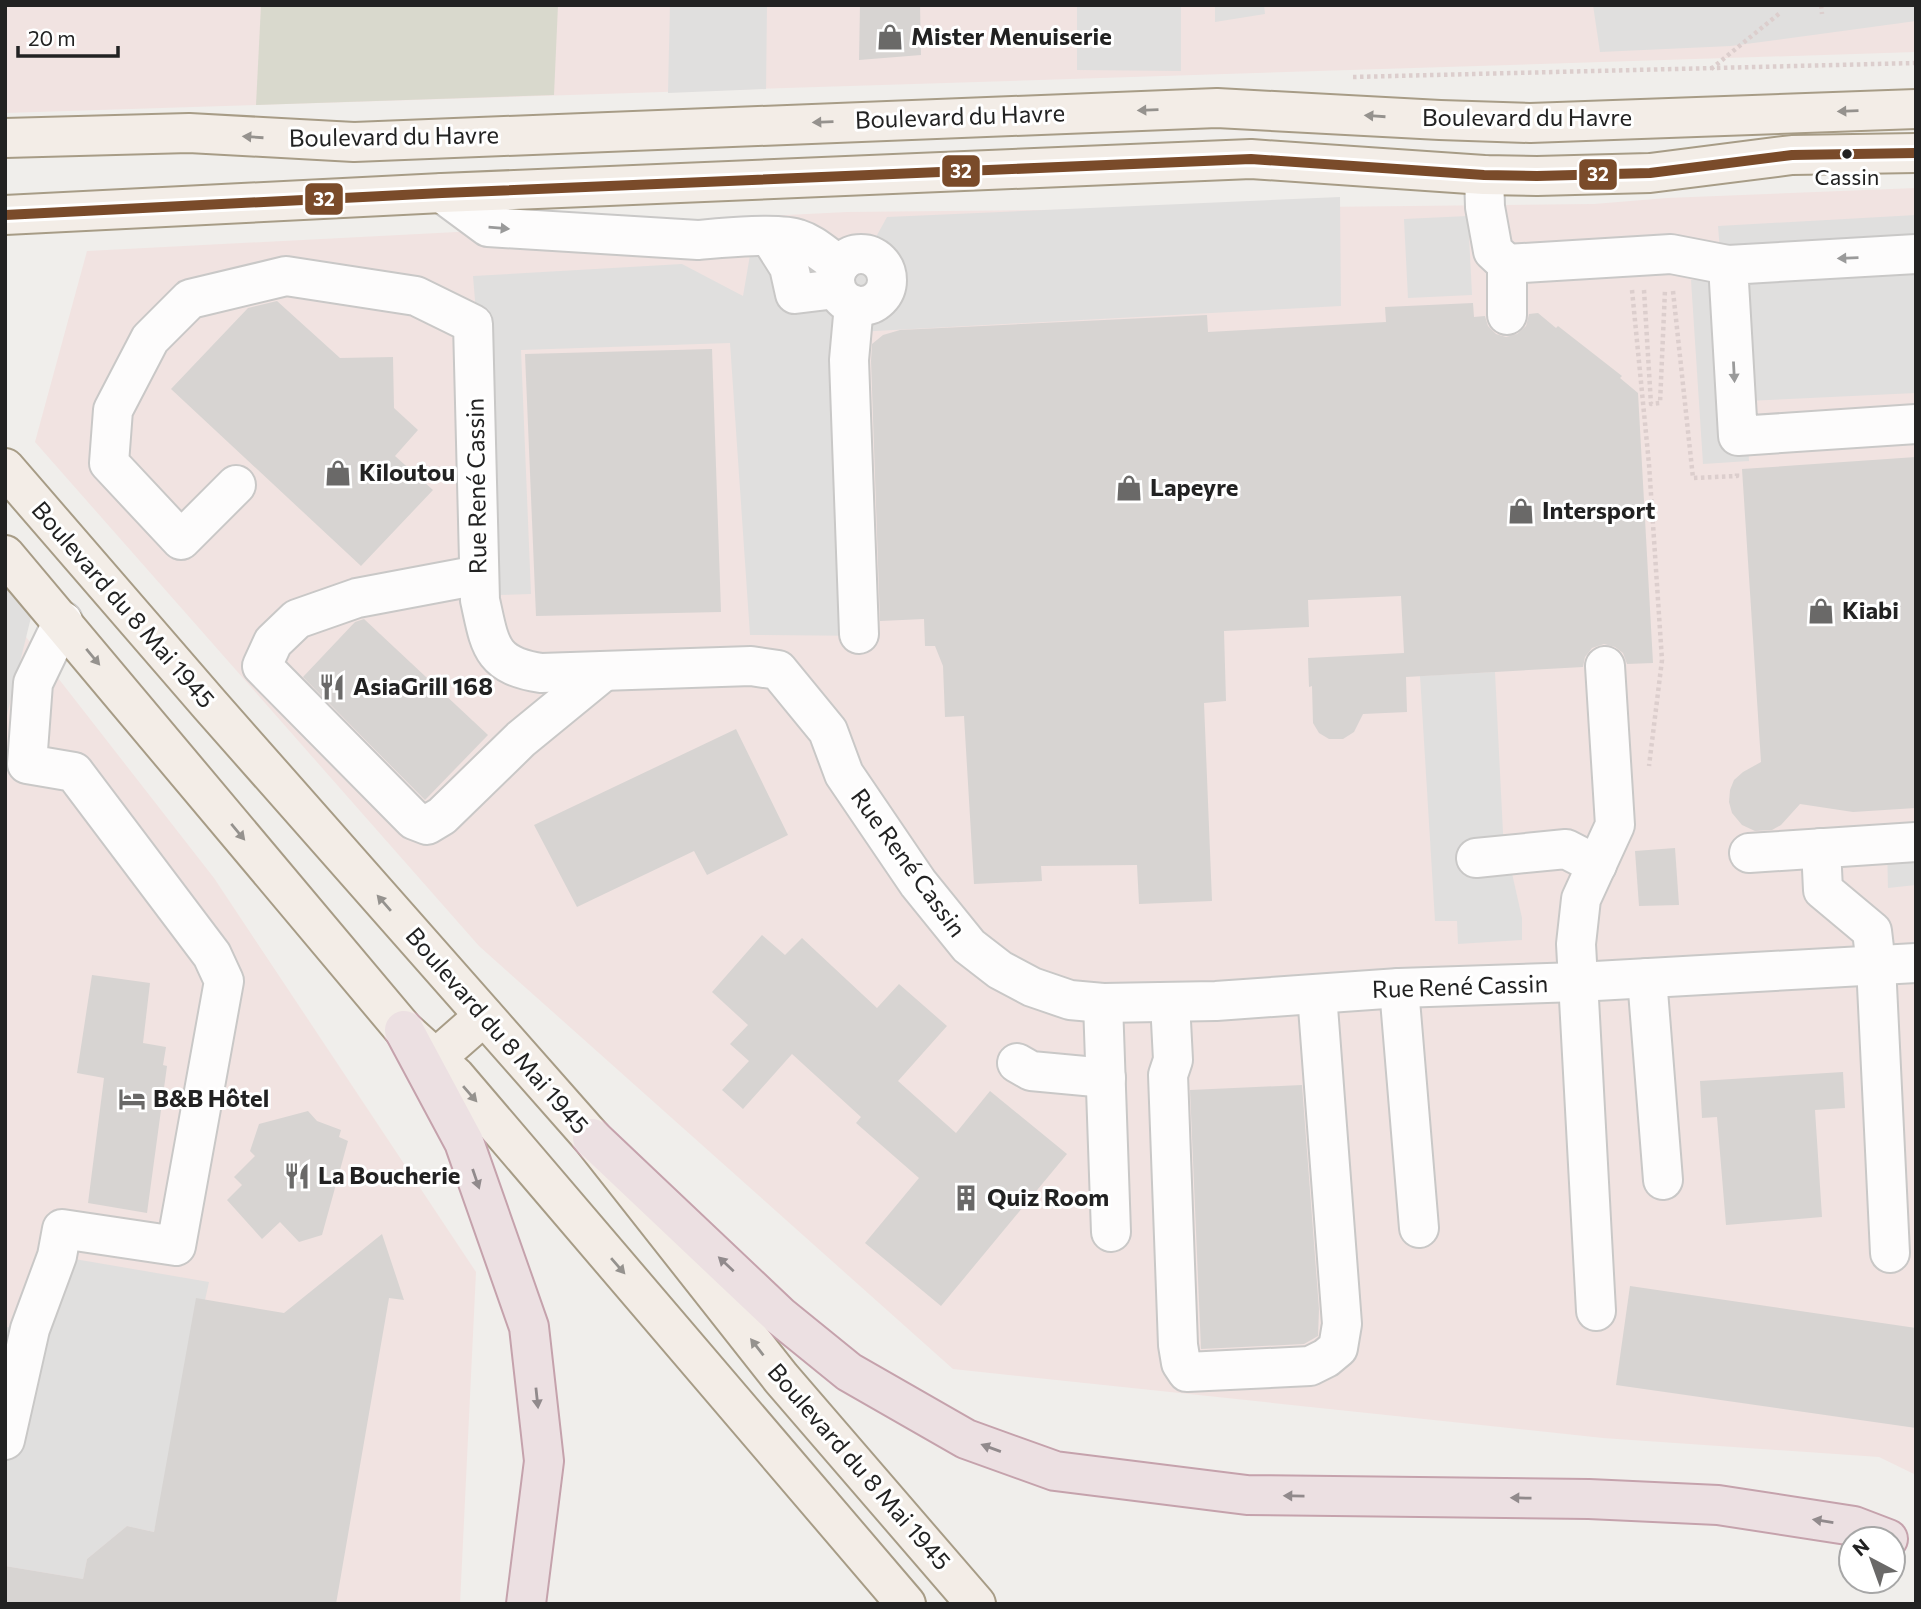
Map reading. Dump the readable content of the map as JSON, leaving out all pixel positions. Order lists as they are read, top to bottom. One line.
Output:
{"streets":{"main road":["Boulevard du Havre","Boulevard du 8 Mai 1945"],"street":["Rue René Cassin"]},"places":{"shop":["Mister Menuiserie","Kiloutou","Lapeyre","Intersport","Kiabi"],"other":["Cassin"],"restaurant":["AsiaGrill 168","La Boucherie"],"hotel":["B&B Hôtel"],"building":["Quiz Room"]},"lines":["transit line 32"],"scale_bar":"20 m","north":"top left"}
